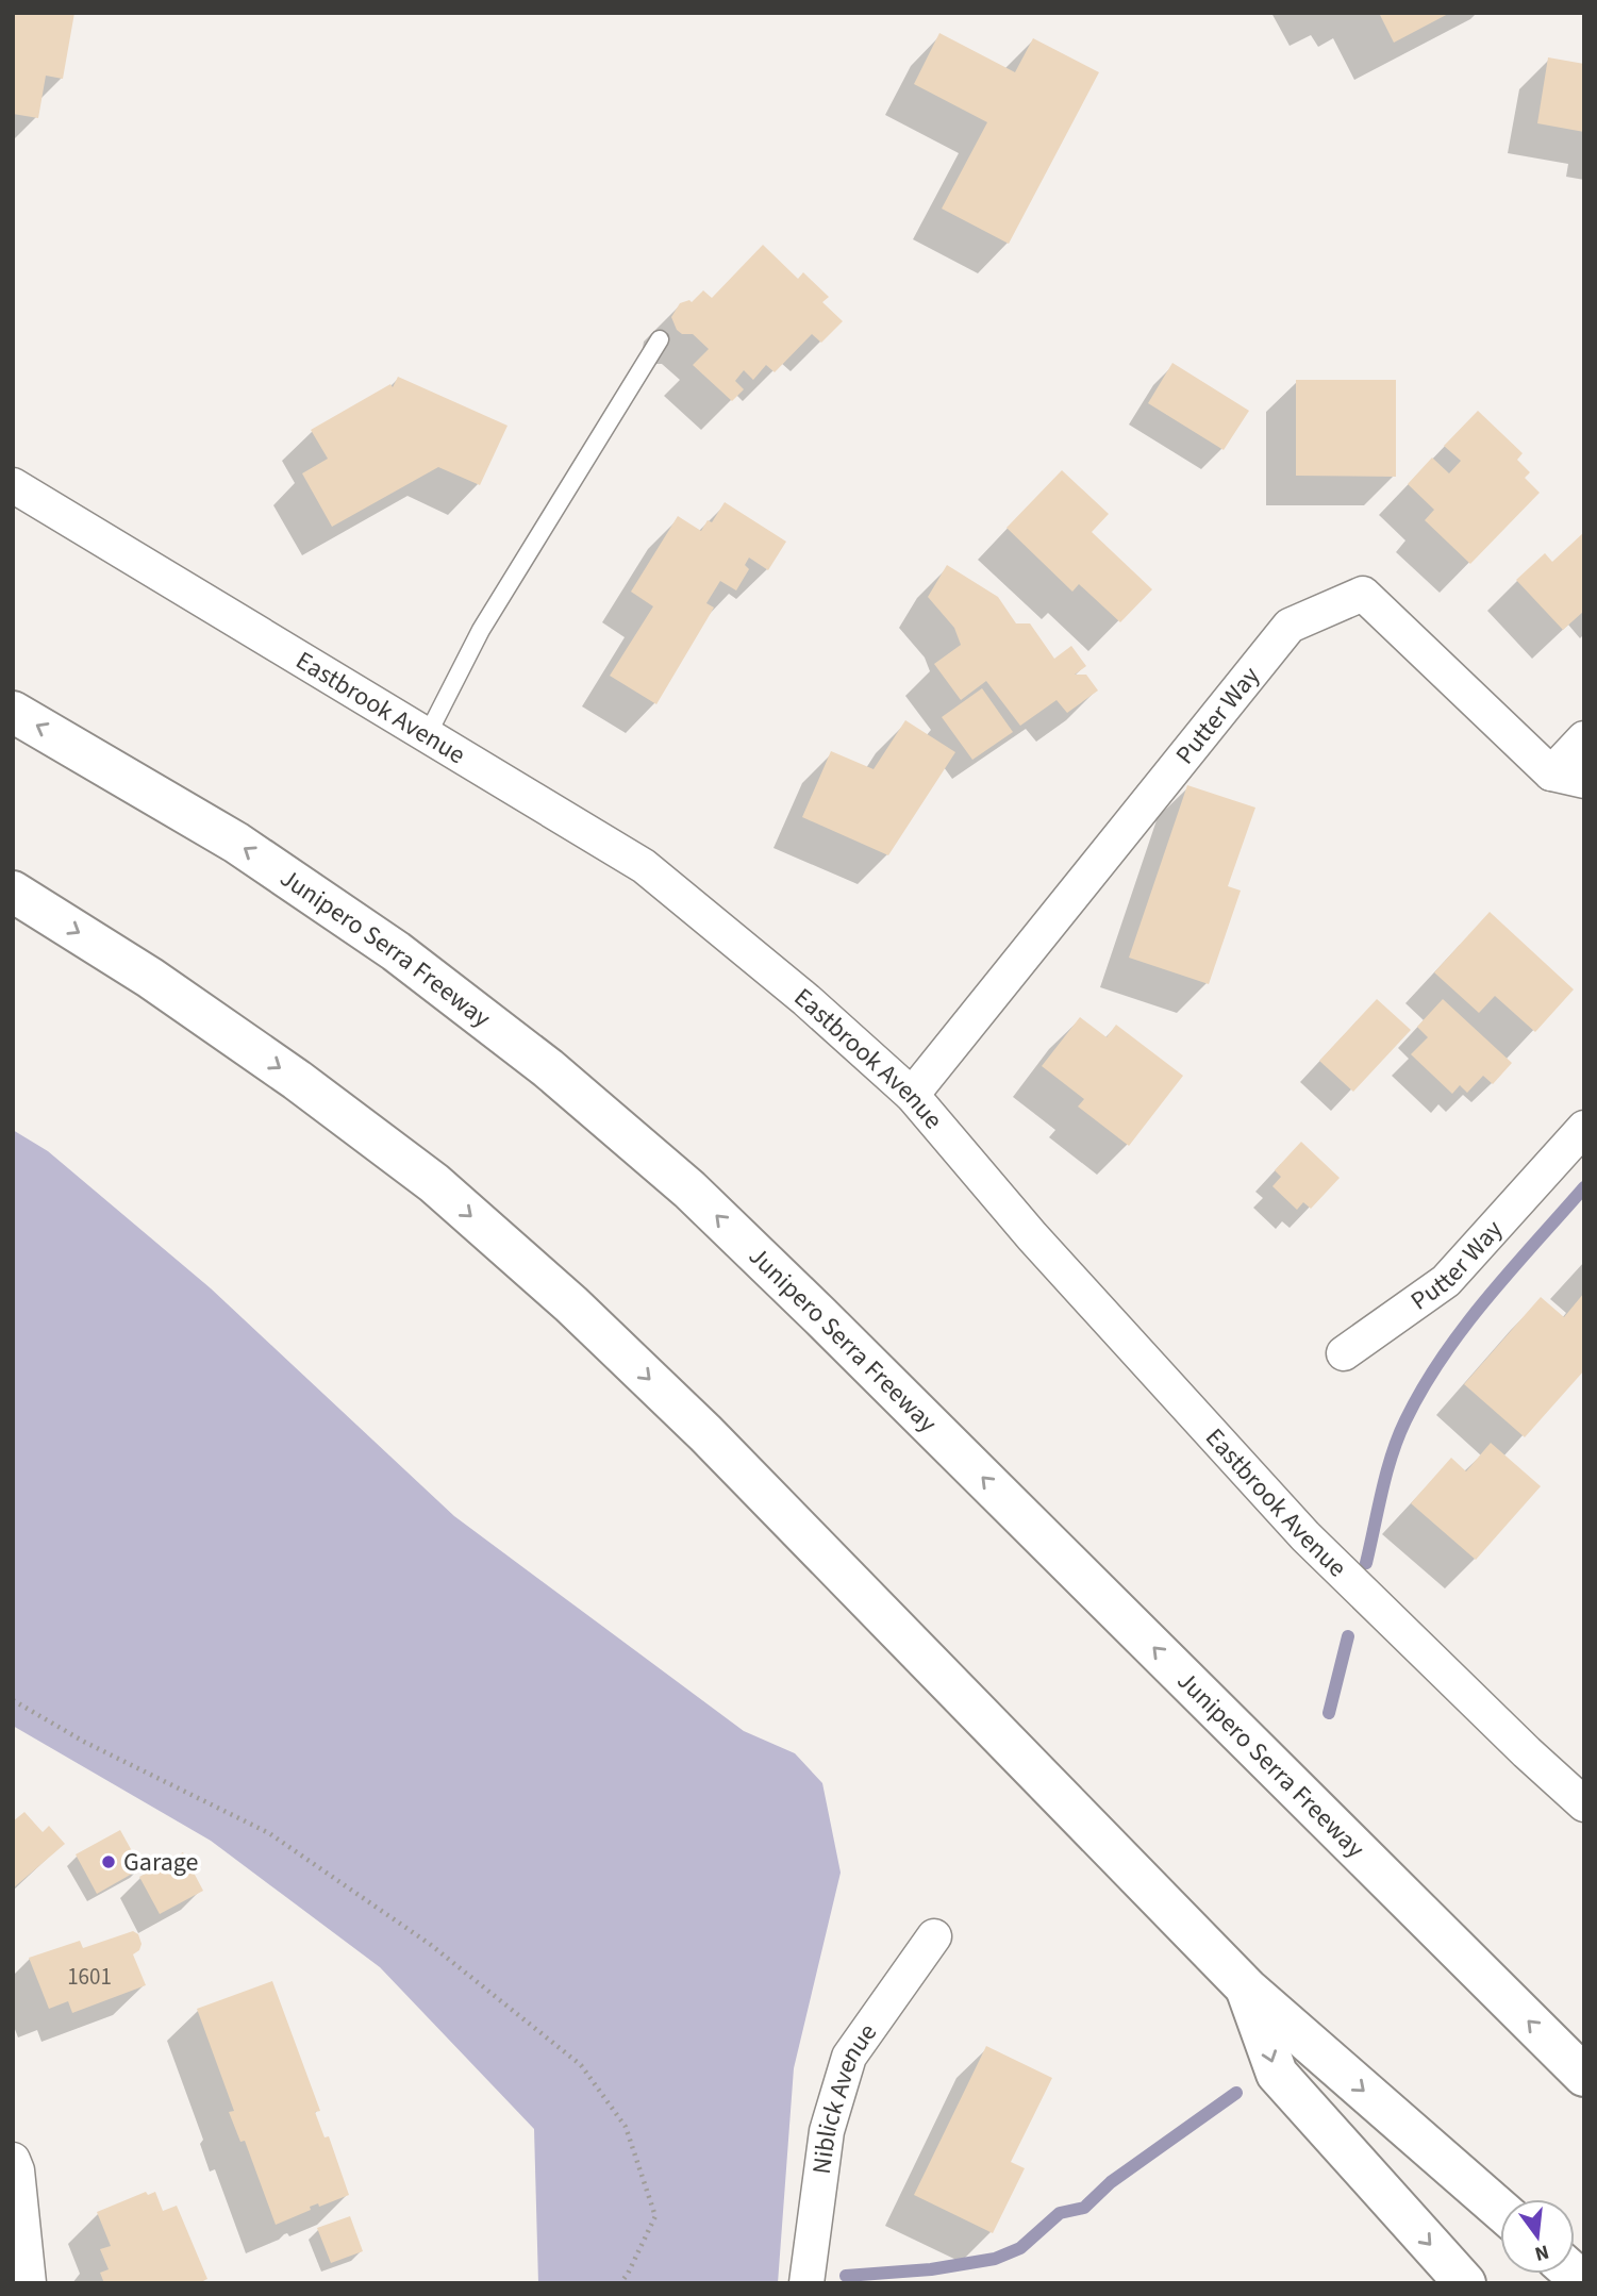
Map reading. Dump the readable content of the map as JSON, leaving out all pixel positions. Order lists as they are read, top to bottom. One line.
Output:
{"streets":{"highway":["Junipero Serra Freeway"],"street":["Eastbrook Avenue","Putter Way","Niblick Avenue"]},"crossings":[["Eastbrook Avenue","Putter Way"]],"places":["Garage"],"house_numbers":["1601"],"north":"bottom"}
